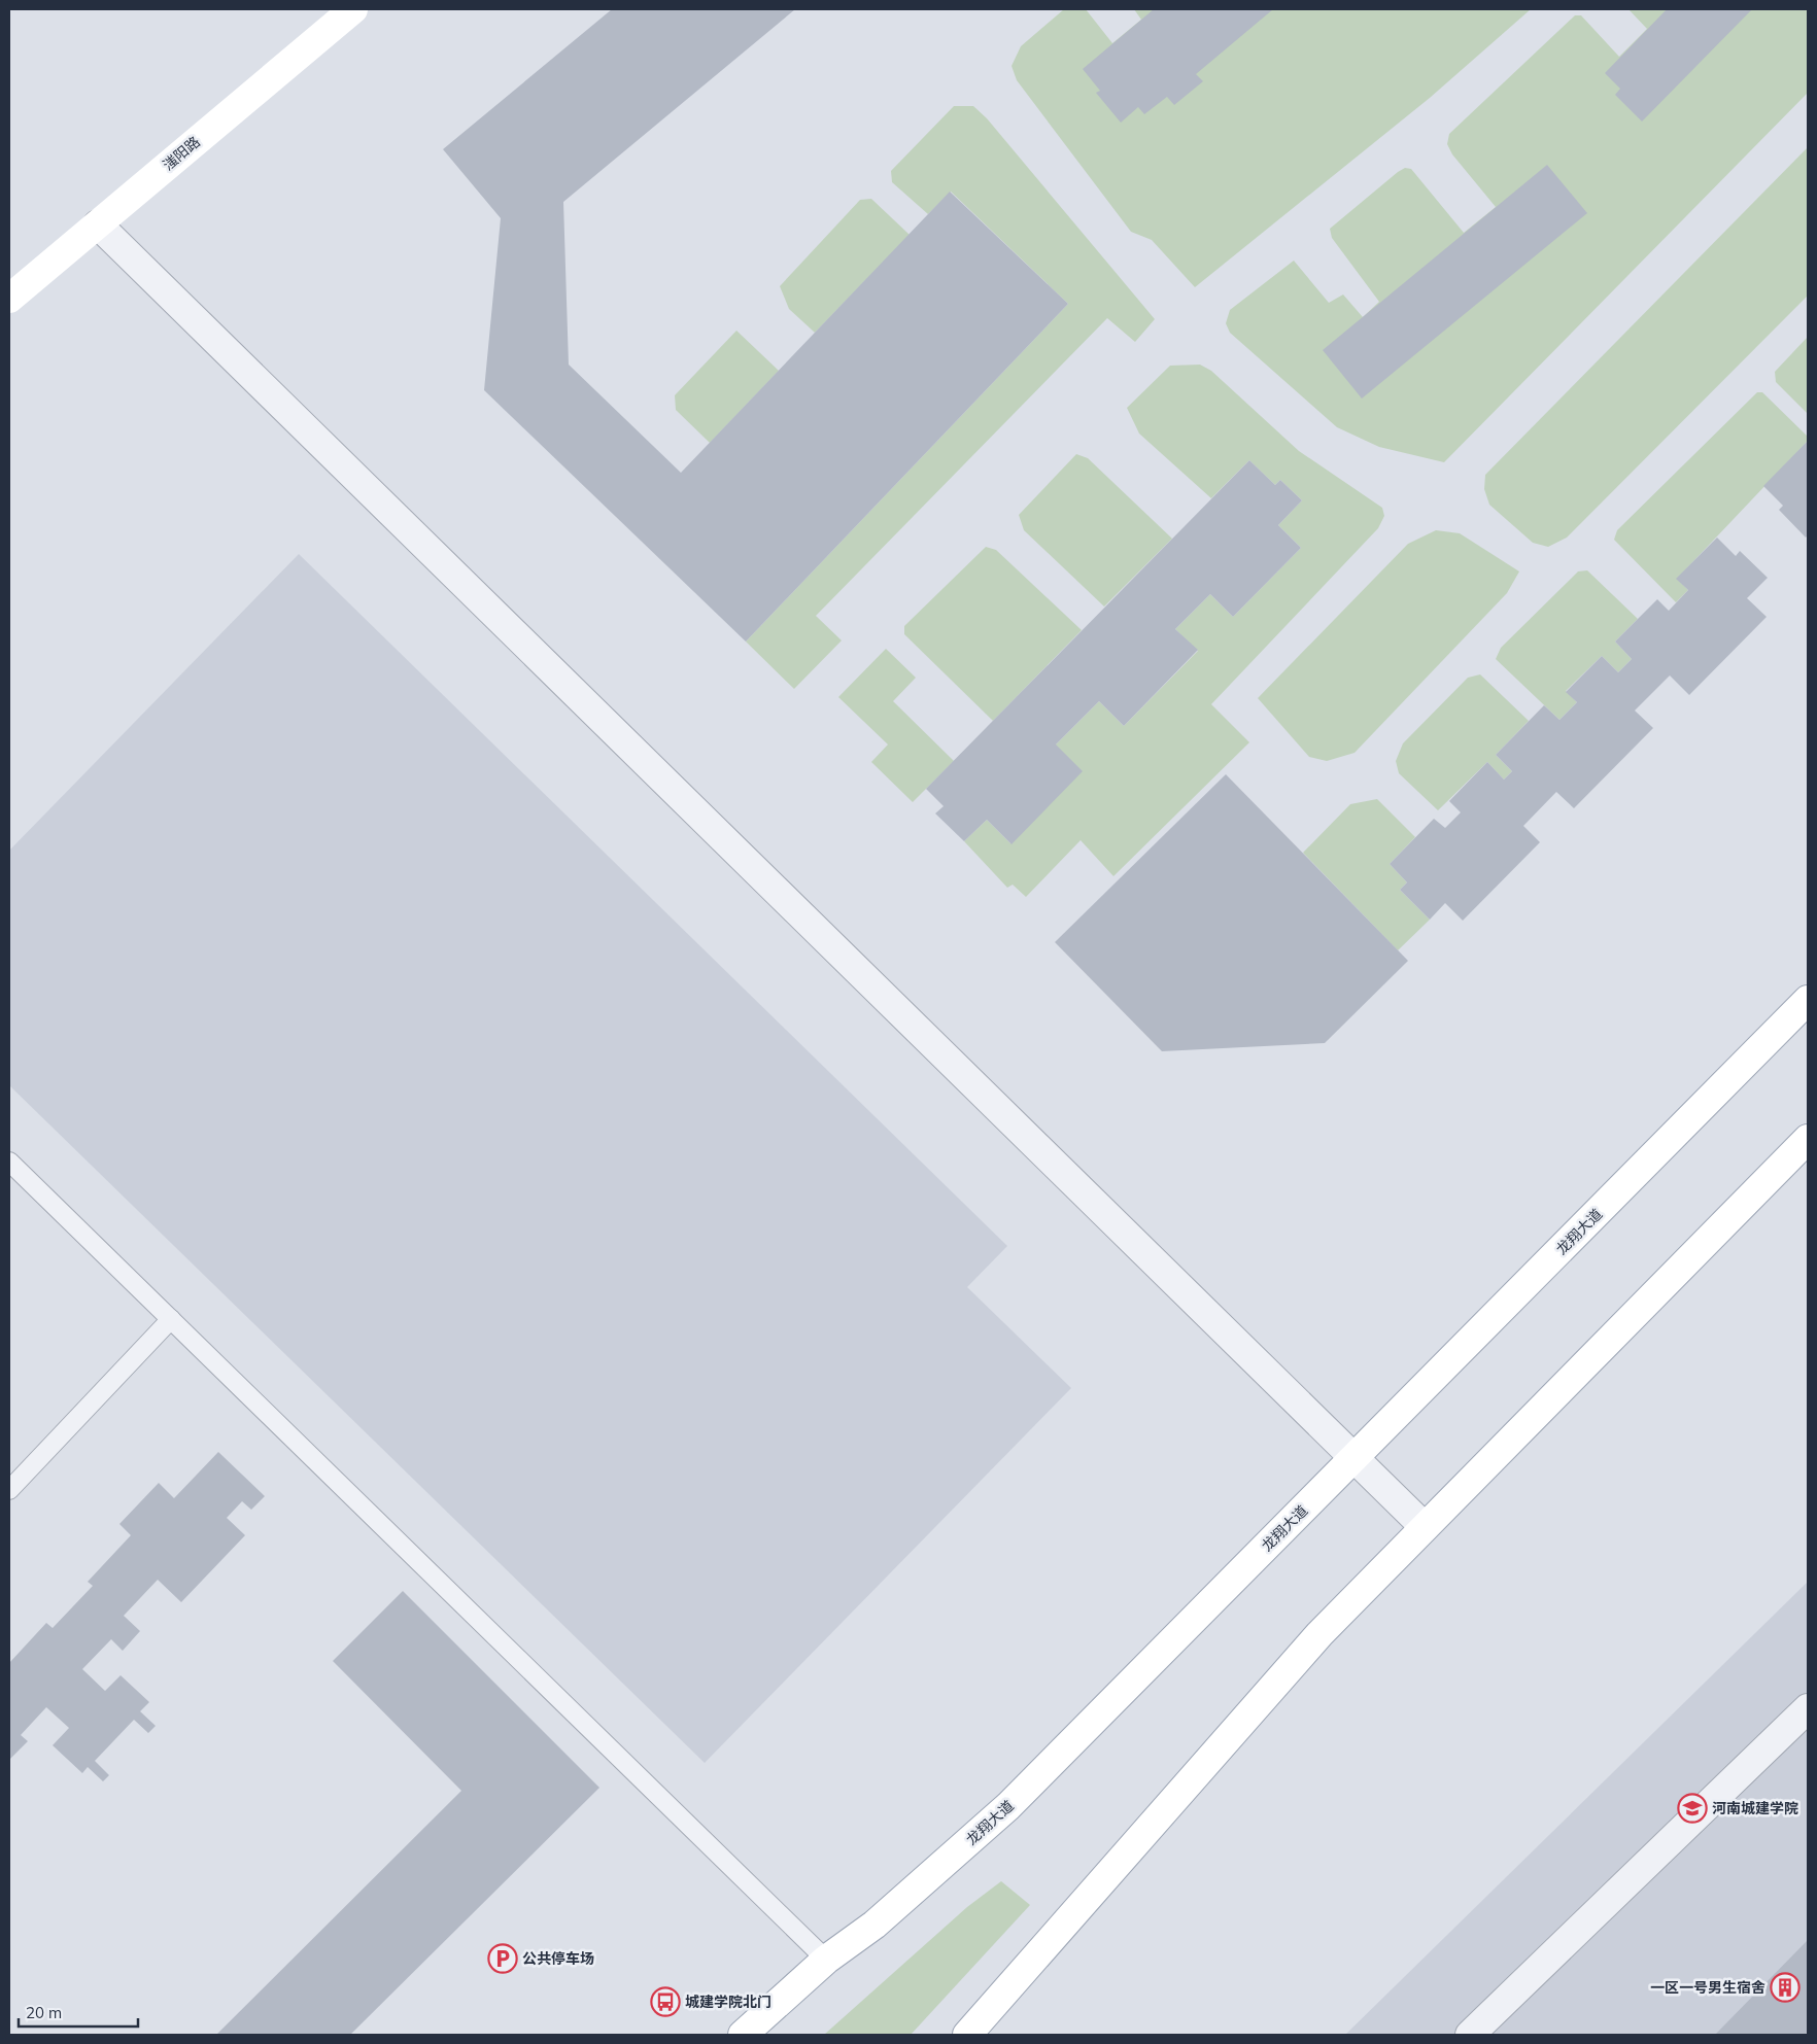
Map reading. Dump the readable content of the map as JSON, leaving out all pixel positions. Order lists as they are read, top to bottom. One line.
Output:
{"streets":{"main road":["滍阳路","龙翔大道"]},"places":{"school or university":["河南城建学院"],"parking":["公共停车场"],"building":["一区一号男生宿舍"],"bus stop":["城建学院北门"]},"scale_bar":"20 m"}
